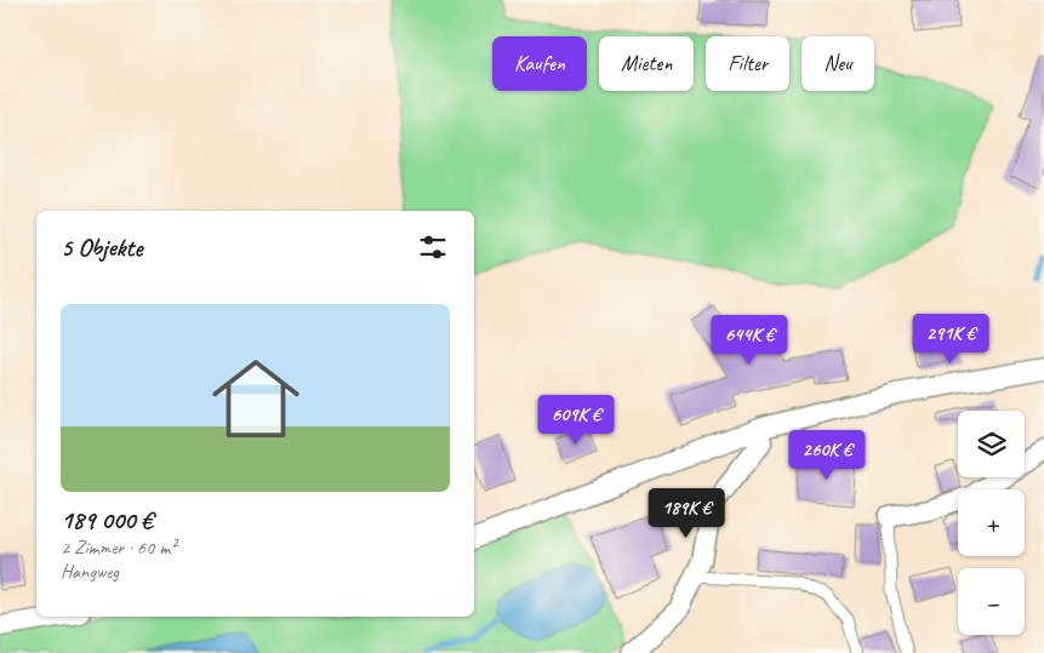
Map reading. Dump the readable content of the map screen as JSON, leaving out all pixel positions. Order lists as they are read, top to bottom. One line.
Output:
{"page":{"chip":["Kaufen","Mieten","Filter","Neu"],"heading":"5 Objekte","list":[{"name":"189 000 €","note":"2 Zimmer · 60 m² · Hangweg"}],"price":["291K €","644K €","609K €","260K €","189K €"],"map_buttons":["+","−"]}}
